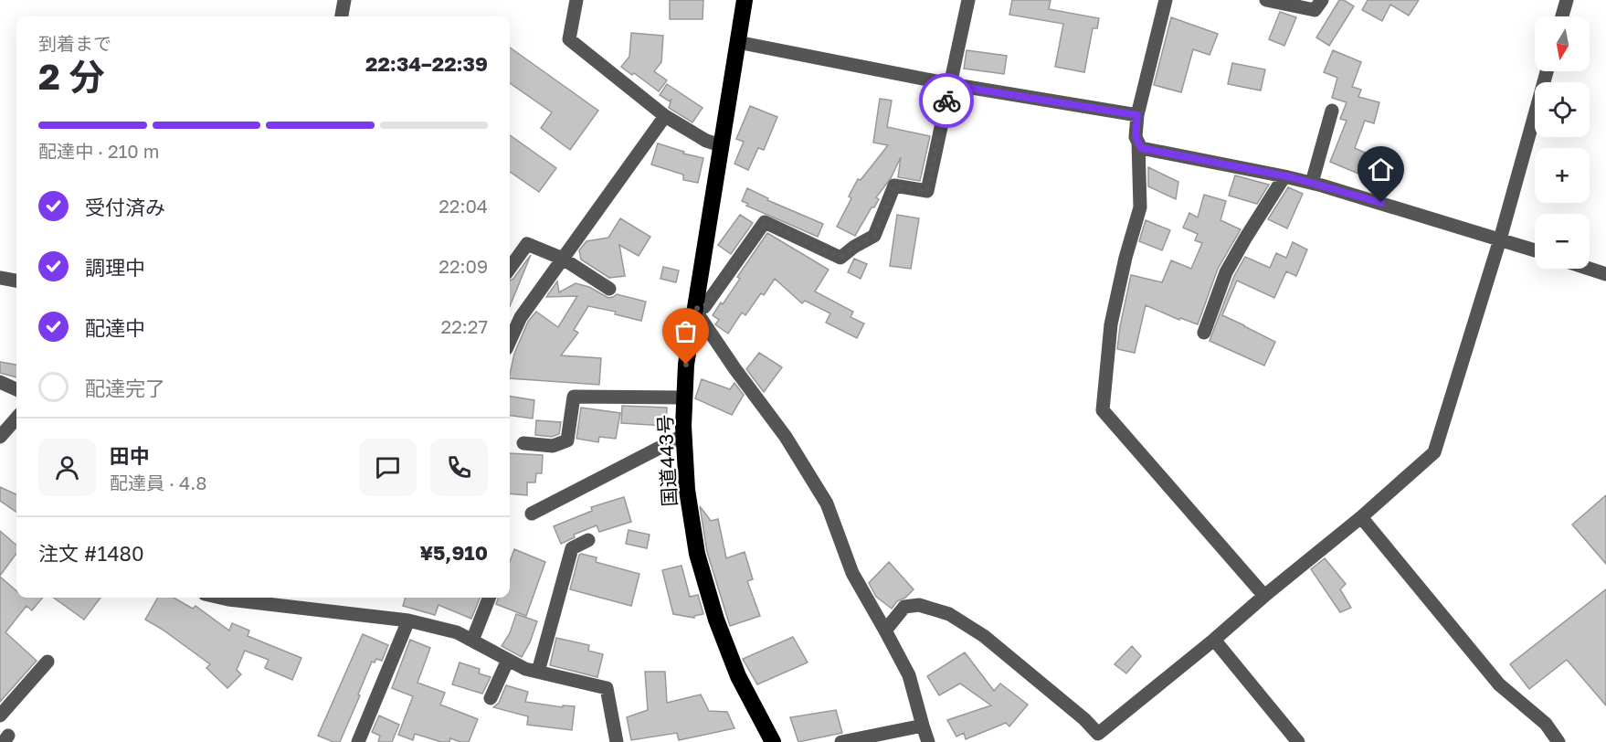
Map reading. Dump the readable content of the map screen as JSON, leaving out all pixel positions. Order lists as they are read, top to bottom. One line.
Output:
{"streets":{"highway":["国道443号"]},"north":"bottom","page":{"map_buttons":["+","−"],"heading":["2 分","到着まで","22:34–22:39"],"panel":["田中","配達員 · 4.8","注文 #1480","¥5,910"],"bar":"配達中 · 210 m","list":[["受付済み","22:04"],["調理中","22:09"],["配達中","22:27"],"配達完了"]}}
